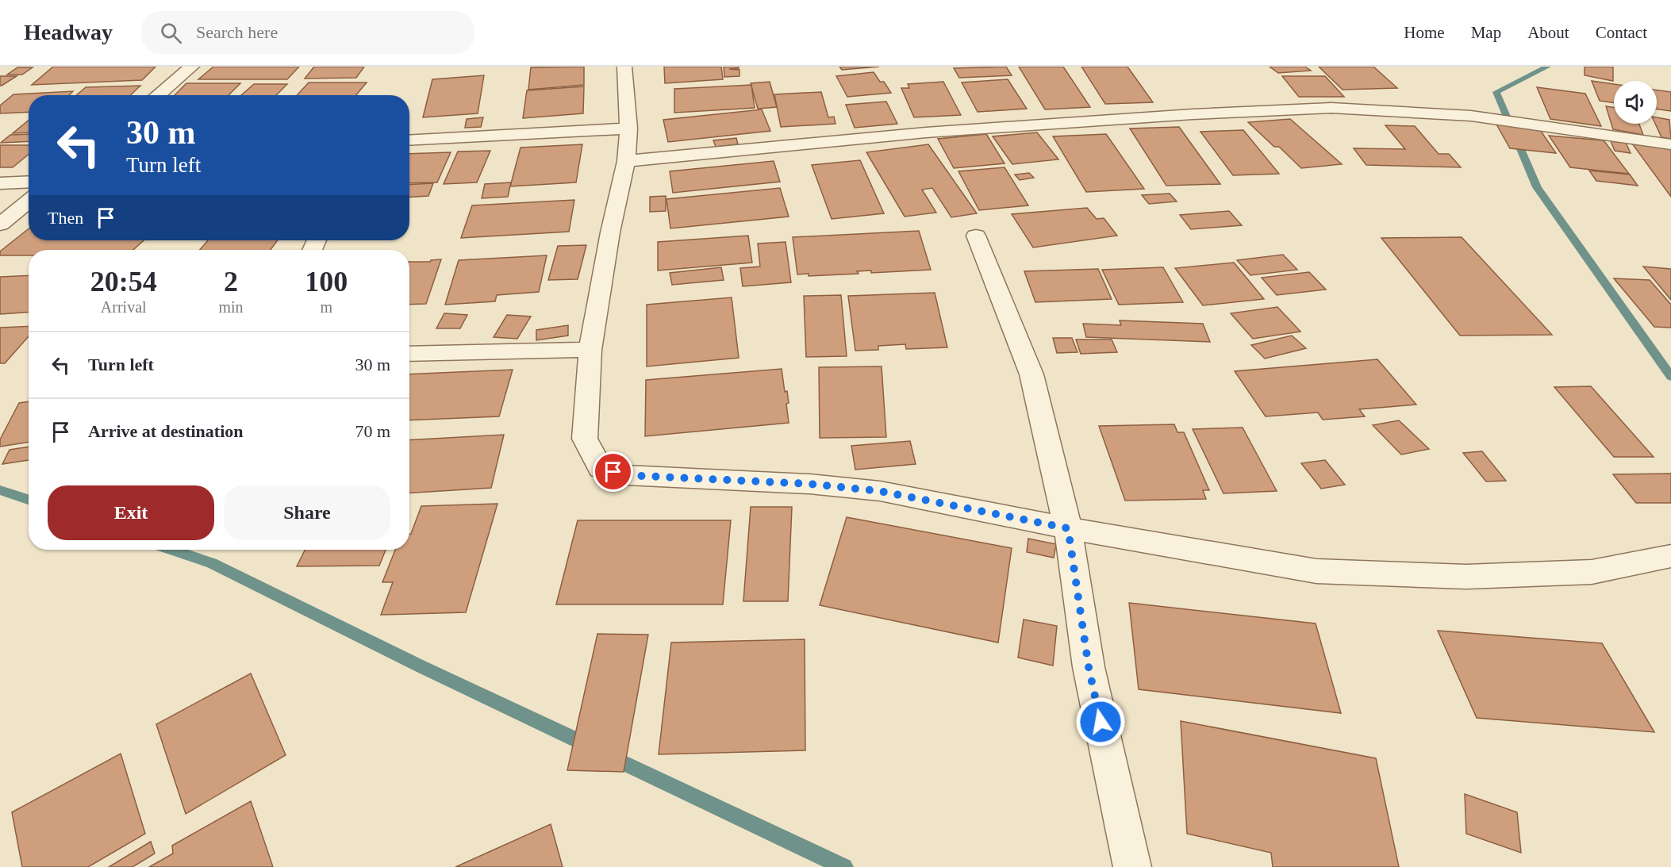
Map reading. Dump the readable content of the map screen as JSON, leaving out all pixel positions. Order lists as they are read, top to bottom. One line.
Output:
{"page":{"header":"Headway","search":"Search here","nav":["Home","Map","About","Contact"],"turn":["30 m","Turn left"],"then":"Then","eta":["20:54","Arrival","2","min","100","m"],"list":[{"name":"Turn left","value":"30 m"},{"name":"Arrive at destination","value":"70 m"}],"buttons":["Exit","Share"]}}
